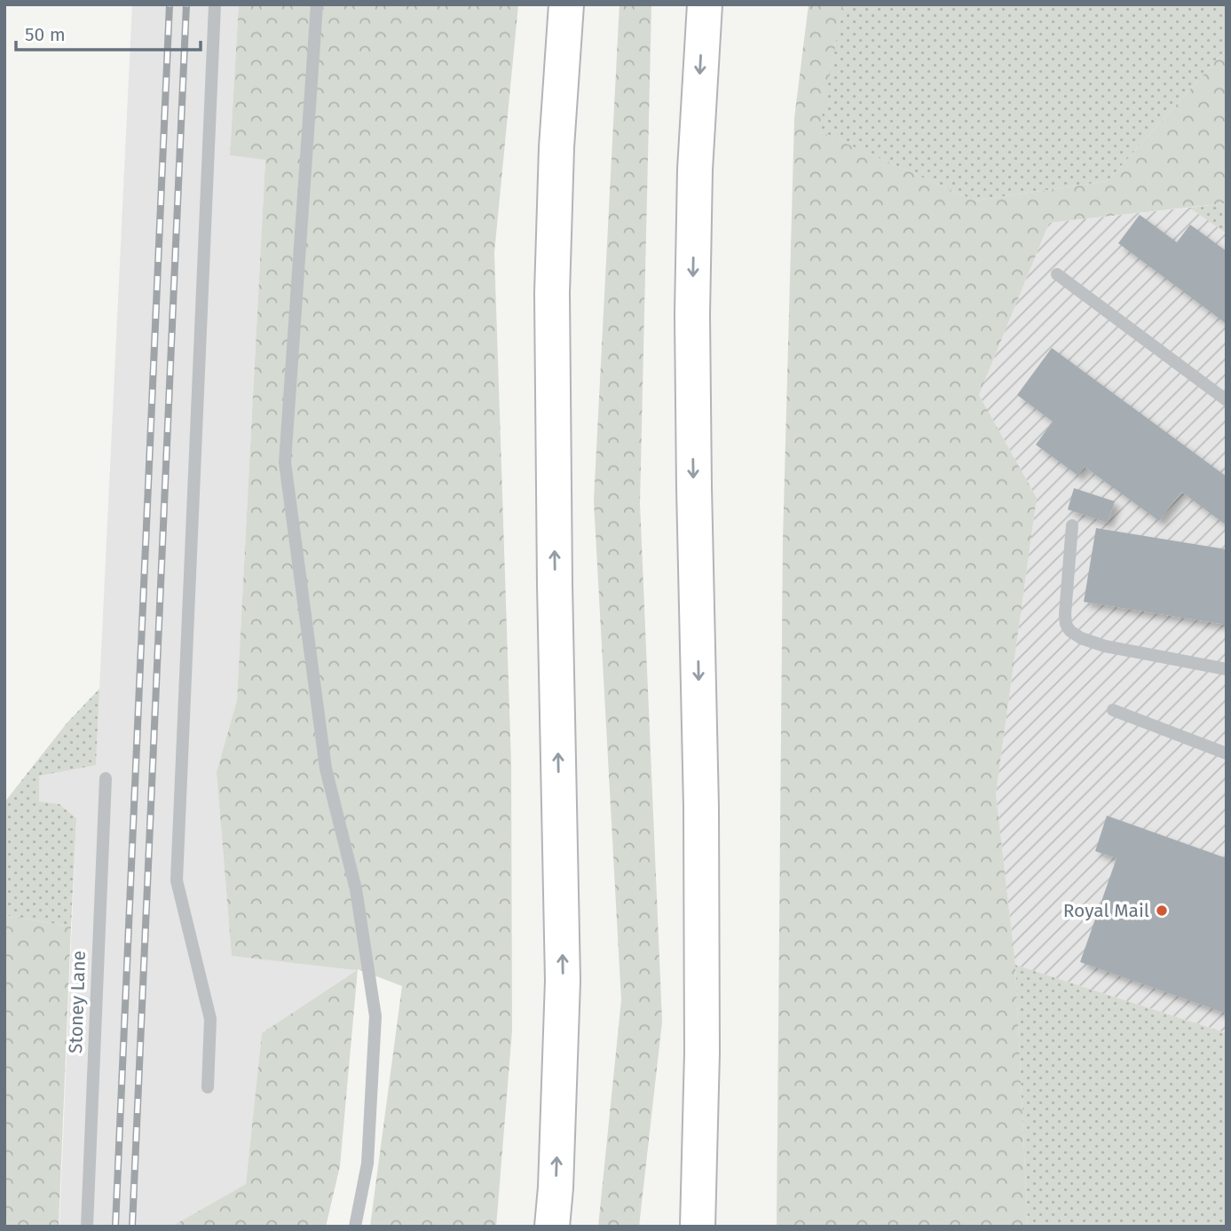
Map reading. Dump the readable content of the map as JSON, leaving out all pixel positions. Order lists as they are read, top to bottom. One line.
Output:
{"streets":{"lane":["Stoney Lane"]},"places":["Royal Mail"],"scale_bar":"50 m"}
